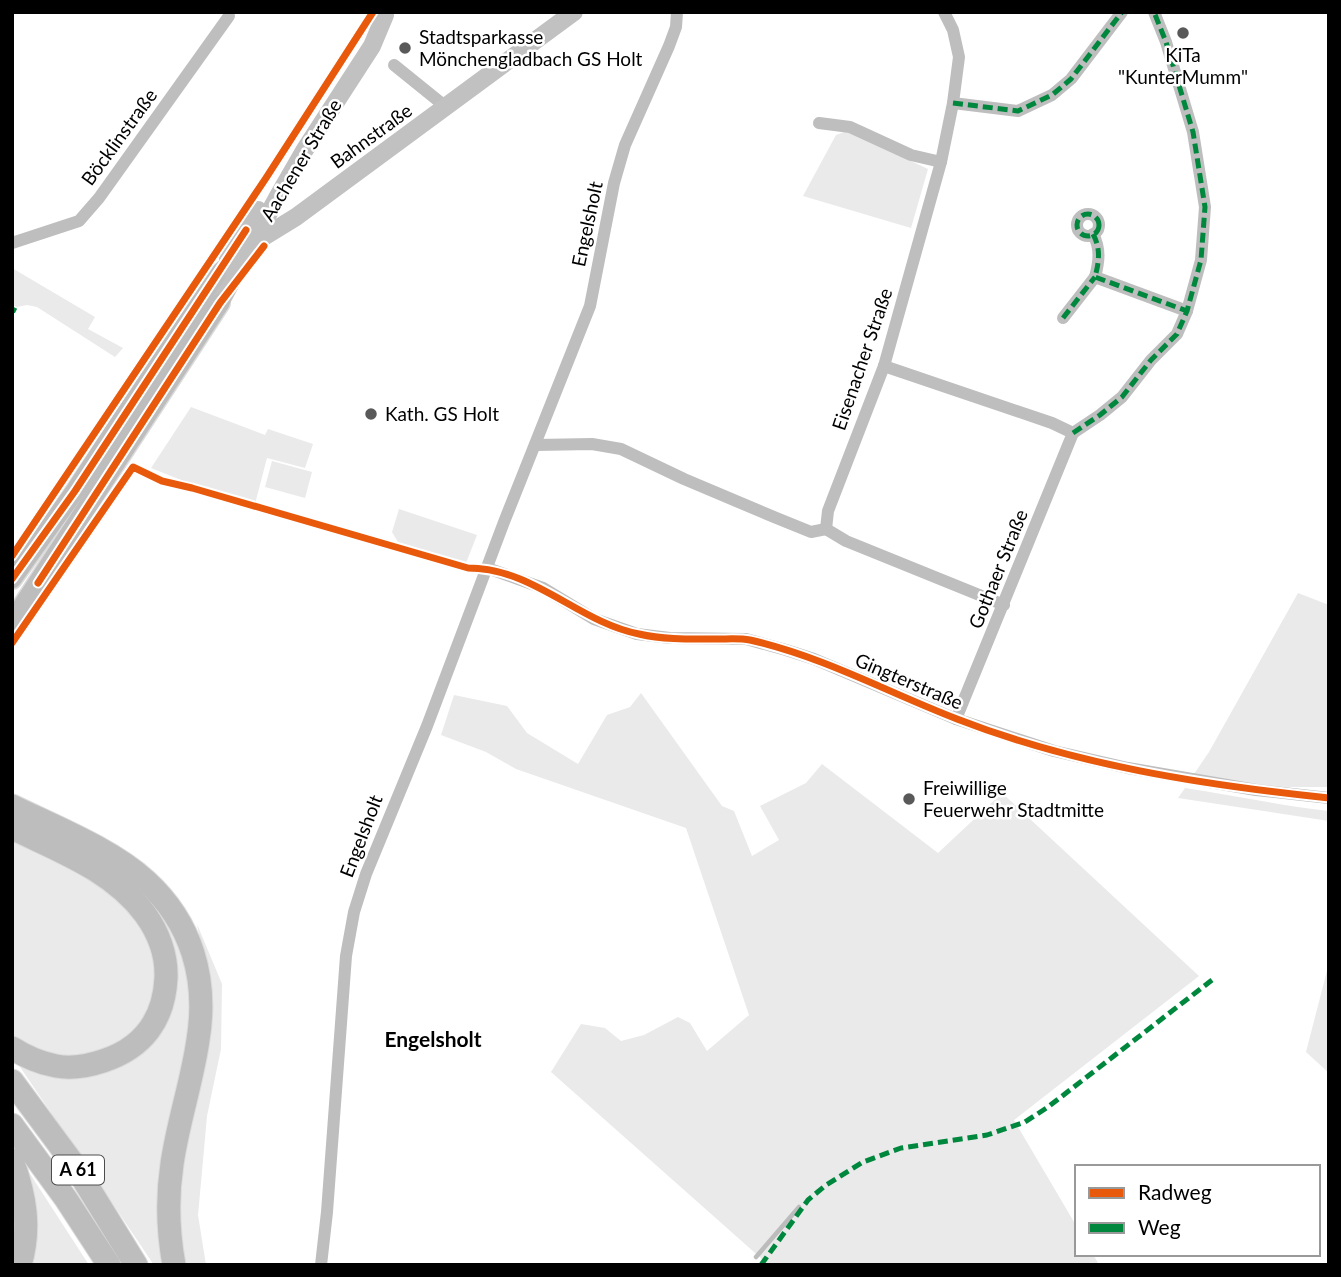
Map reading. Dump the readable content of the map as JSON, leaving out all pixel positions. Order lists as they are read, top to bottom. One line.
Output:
{"streets":{"highway":["A 61"],"main road":["Bahnstraße","Aachener Straße"],"street":["Böcklinstraße","Engelsholt","Eisenacher Straße","Gothaer Straße","Gingterstraße"]},"crossings":[["Bahnstraße","Aachener Straße"],["Engelsholt","Gingterstraße"],["Gothaer Straße","Gingterstraße"]],"districts":["Engelsholt"],"places":["KiTa \"KunterMumm\"","Stadtsparkasse Mönchengladbach GS Holt","Kath. GS Holt","Freiwillige Feuerwehr Stadtmitte"],"legend":["Radweg","Weg"]}
